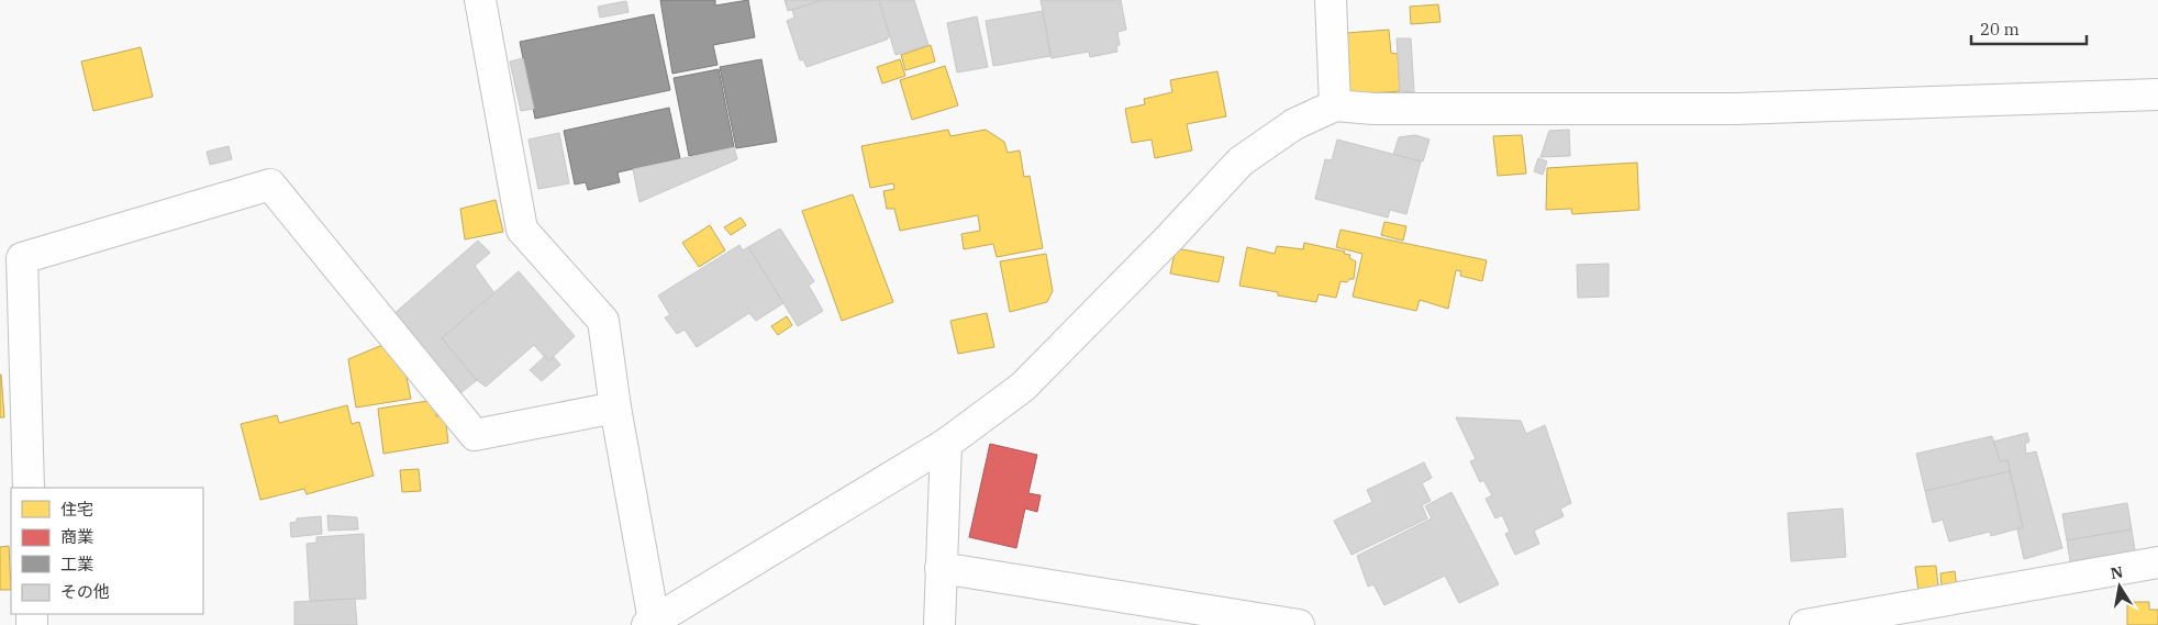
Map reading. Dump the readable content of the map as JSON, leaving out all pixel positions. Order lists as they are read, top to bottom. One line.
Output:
{"legend":["住宅","商業","工業","その他"],"scale_bar":"20 m","north":"top"}
